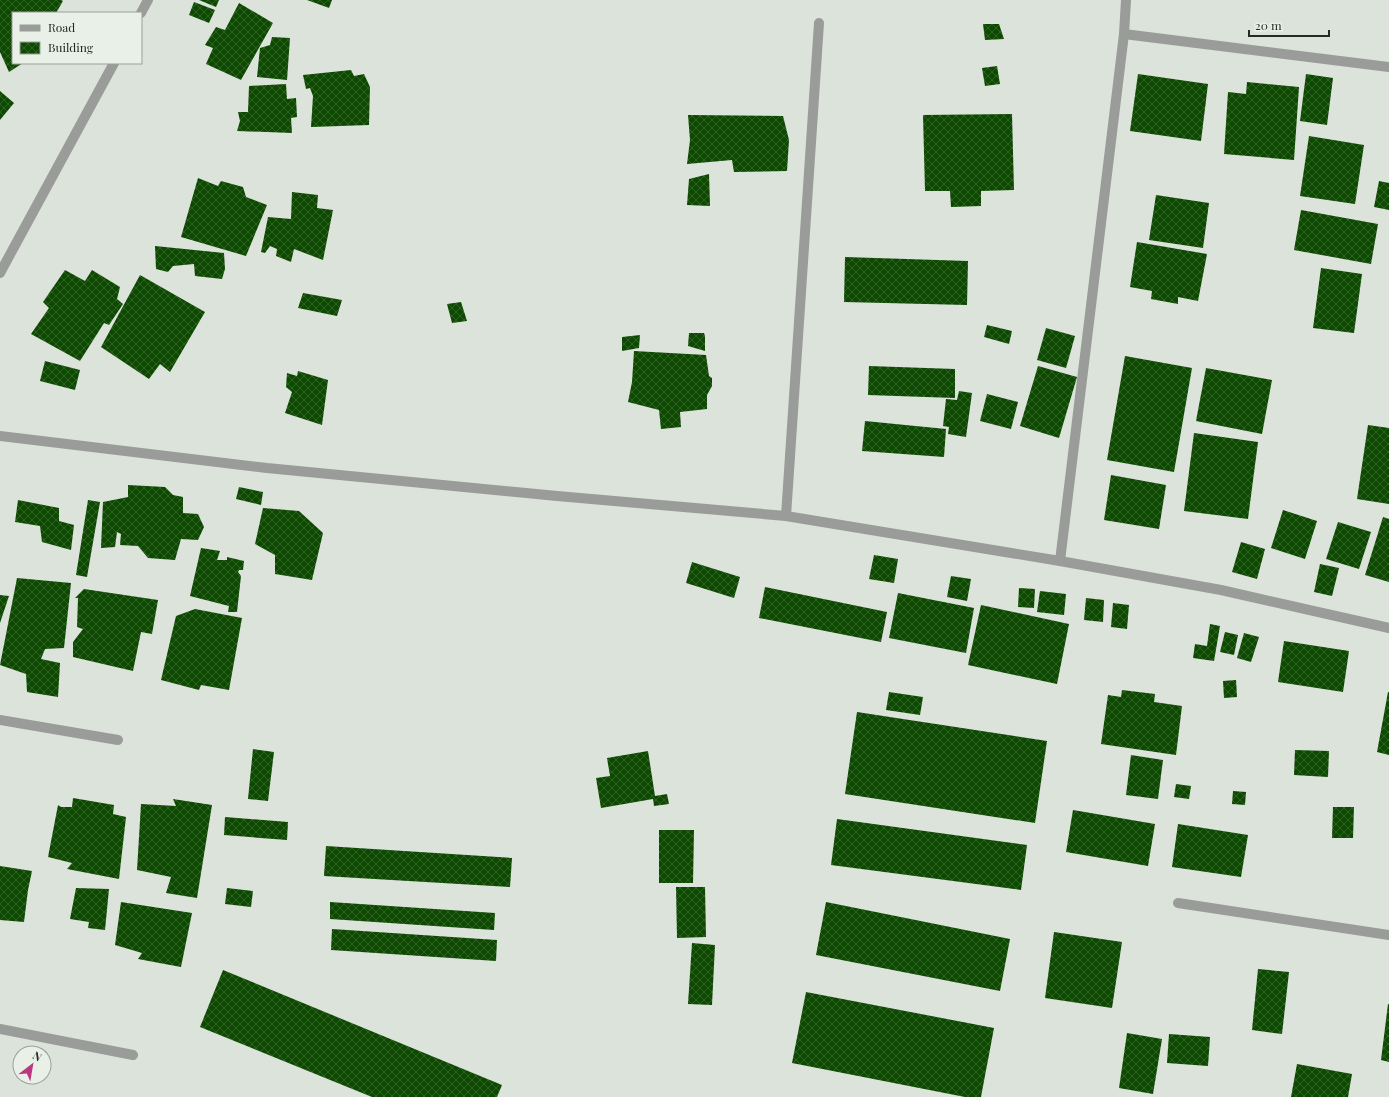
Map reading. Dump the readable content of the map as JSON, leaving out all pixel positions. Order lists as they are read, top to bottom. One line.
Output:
{"legend":["Road","Building"],"scale_bar":"20 m","north":"top right"}
